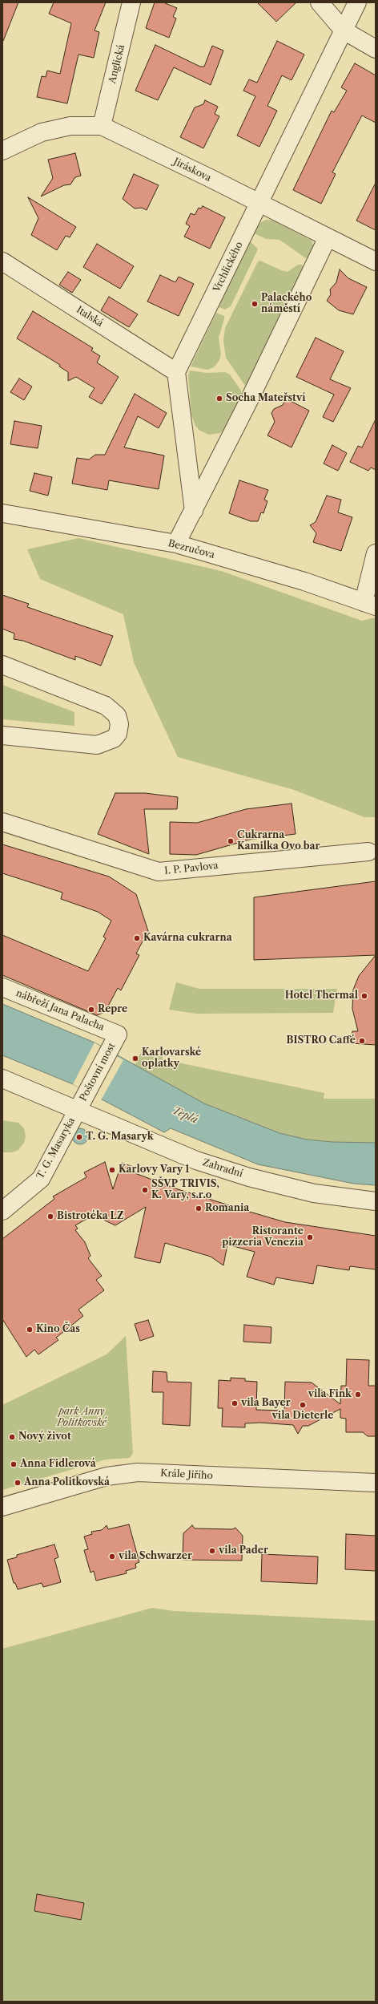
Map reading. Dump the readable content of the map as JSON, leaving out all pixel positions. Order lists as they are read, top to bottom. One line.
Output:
{"streets":{"street":["Anglická","Jiráskova","Vrchlického","Italská","Bezručova","I. P. Pavlova","nábřeží Jana Palacha","Poštovní most","T. G. Masaryka","Zahradní","Krále Jiřího"]},"crossings":[["Anglická","Jiráskova"],["Jiráskova","Vrchlického"],["Vrchlického","Italská"],["nábřeží Jana Palacha","Poštovní most"],["Poštovní most","T. G. Masaryka"],["Poštovní most","Zahradní"],["T. G. Masaryka","Zahradní"]],"water":["Teplá"],"parks":["park Anny Politkovské"],"places":["Palackého náměstí","Socha Mateřství","Cukrarna Kamilka Ovo bar","Kavárna cukrarna","Hotel Thermal","Repre","BISTRO Caffé","Karlovarské oplatky","T. G. Masaryk","Karlovy Vary 1","SŠVP TRIVIS, K. Vary, s.r.o","Romania","Bistrotéka LZ","Ristorante pizzeria Venezia","Kino Čas","vila Fink","vila Bayer","vila Dieterle","Nový život","Anna Fidlerová","Anna Politkovská","vila Pader","vila Schwarzer"]}
